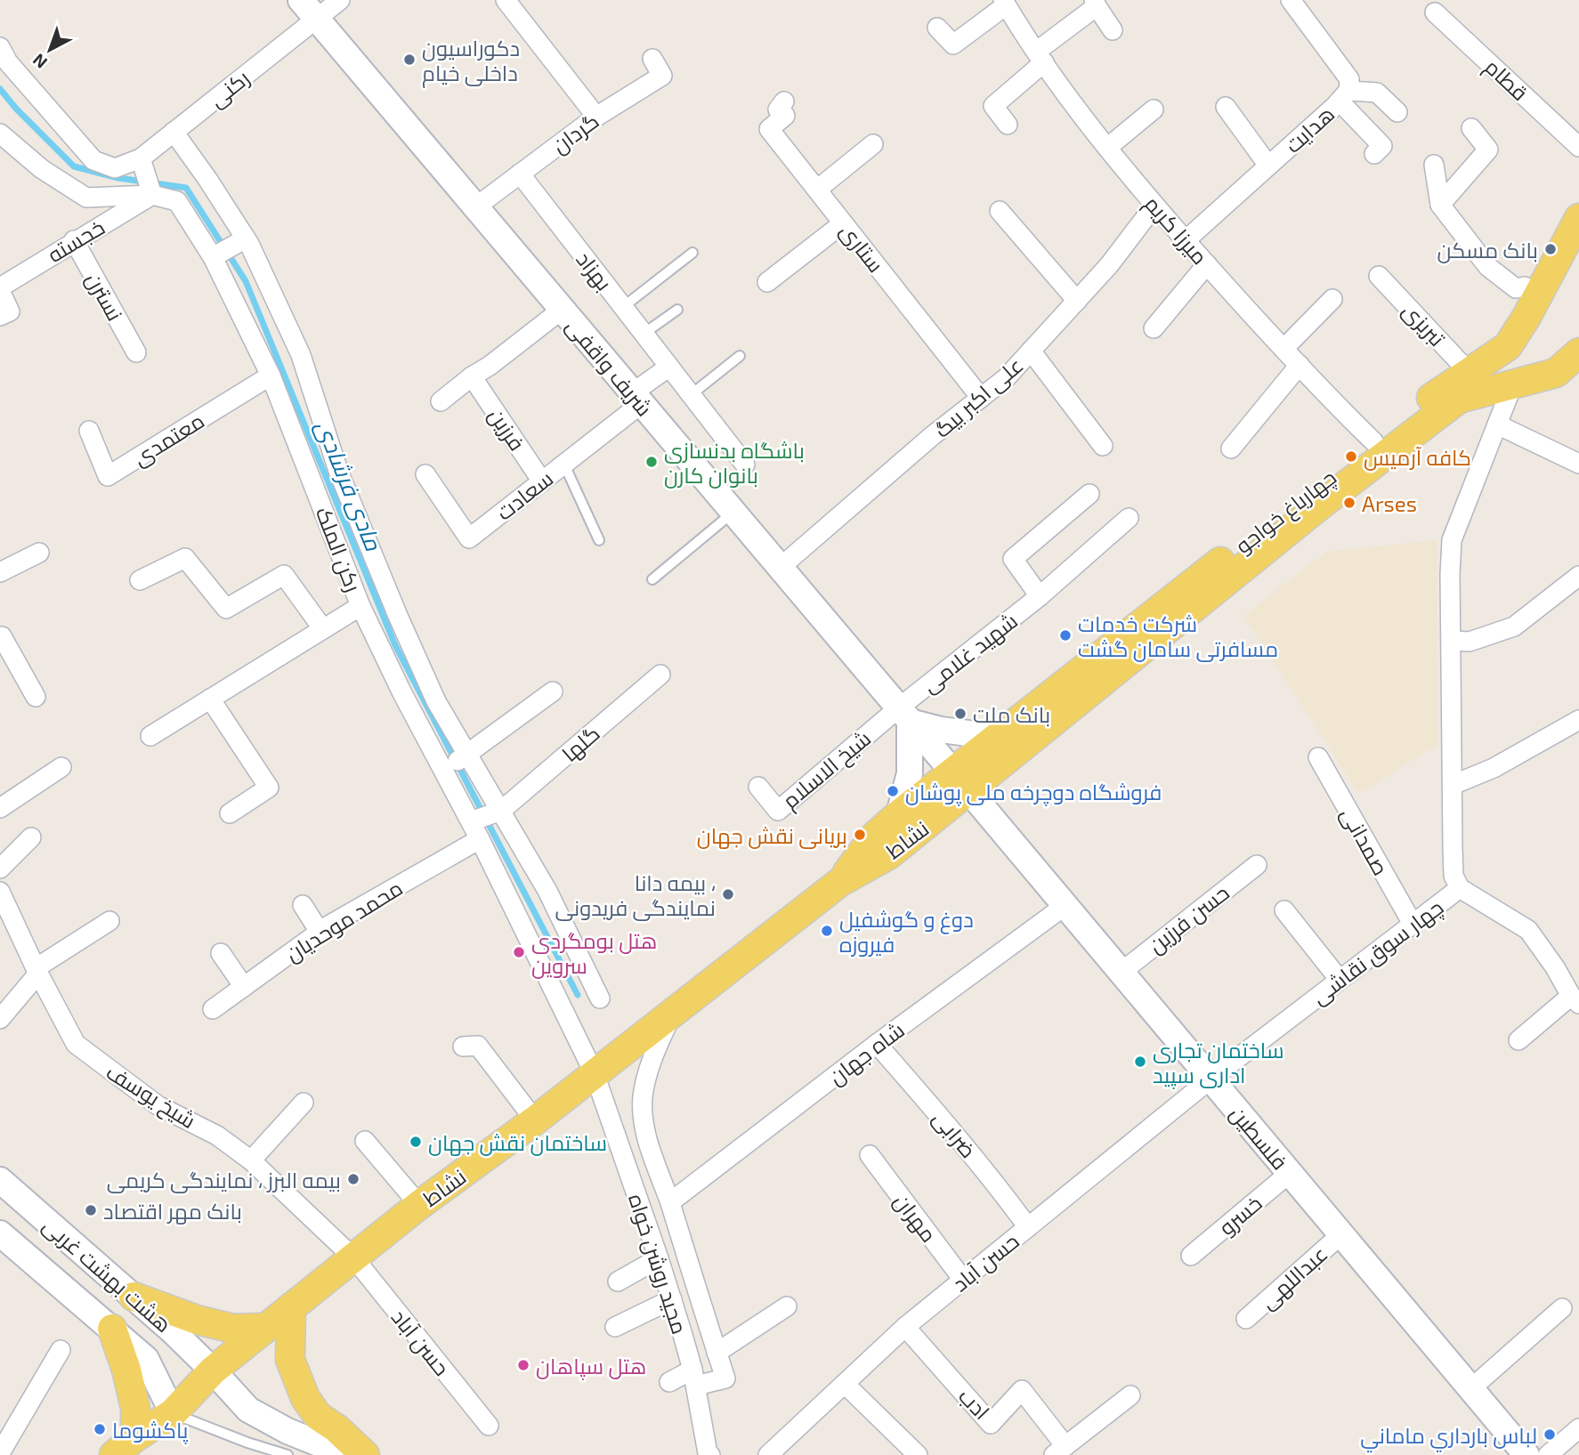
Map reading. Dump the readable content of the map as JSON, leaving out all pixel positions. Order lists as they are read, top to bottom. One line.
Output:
{"streets":{"main road":["شریف واقفی","چهارباغ خواجو","نشاط","فلسطین","هشت بهشت غربی"],"street":["قطام","رکنی","هدایت","گردان","میرزا کریم","خجسته","ستاری","بهزاد","نسترن","تبریزی","علی اکبر بیگ","فرزین","معتمدی","سعادت","رکن الملک","شهید غلامی","گلها","شیخ الاسلام","صمدانی","حسن فرزین","محمد موحدیان","چهار سوق نقاشی","شاه جهان","شیخ یوسف","ضرابی","خسرو","مهران","حسن آباد","مجید روشن خواه","عبداللهی","ادب"]},"crossings":[["رکنی","شریف واقفی"],["رکنی","رکن الملک"],["هدایت","میرزا کریم"],["گردان","بهزاد"],["گردان","شریف واقفی"],["میرزا کریم","علی اکبر بیگ"],["میرزا کریم","چهارباغ خواجو"],["خجسته","نسترن"],["خجسته","رکن الملک"],["ستاری","علی اکبر بیگ"],["تبریزی","چهارباغ خواجو"],["شریف واقفی","علی اکبر بیگ"],["شریف واقفی","سعادت"],["شریف واقفی","چهارباغ خواجو"],["شریف واقفی","شهید غلامی"],["شریف واقفی","شیخ الاسلام"],["شریف واقفی","نشاط"],["شریف واقفی","فلسطین"],["فرزین","سعادت"],["معتمدی","رکن الملک"],["چهارباغ خواجو","نشاط"],["چهارباغ خواجو","چهار سوق نقاشی"],["چهارباغ خواجو","فلسطین"],["رکن الملک","گلها"],["رکن الملک","نشاط"],["رکن الملک","محمد موحدیان"],["رکن الملک","مجید روشن خواه"],["شهید غلامی","شیخ الاسلام"],["نشاط","شیخ یوسف"],["نشاط","فلسطین"],["نشاط","حسن آباد"],["نشاط","مجید روشن خواه"],["نشاط","هشت بهشت غربی"],["صمدانی","چهار سوق نقاشی"],["حسن فرزین","فلسطین"],["چهار سوق نقاشی","فلسطین"],["چهار سوق نقاشی","حسن آباد"],["شاه جهان","ضرابی"],["شاه جهان","فلسطین"],["شاه جهان","مجید روشن خواه"],["شیخ یوسف","حسن آباد"],["ضرابی","حسن آباد"],["فلسطین","خسرو"],["فلسطین","حسن آباد"],["فلسطین","عبداللهی"],["مهران","حسن آباد"],["حسن آباد","ادب"]],"water":["مادی فرشادی"],"places":["دکوراسیون داخلی خیام","بانک مسکن","کافه آرمیس","باشگاه بدنسازی بانوان کارن","Arses","شرکت خدمات مسافرتی سامان گشت","بانک ملت","فروشگاه دوچرخه ملی پوشان","بریانی نقش جهان","بیمه دانا ، نمایندگی فریدونی","دوغ و گوشفیل فیروزه","هتل بومگردی سروین","ساختمان تجاری اداری سپید","ساختمان نقش جهان","بیمه البرز ، نمایندگی کریمی","بانک مهر اقتصاد","هتل سپاهان","پاکشوما","لباس بارداري ماماني"],"north":"bottom left"}
